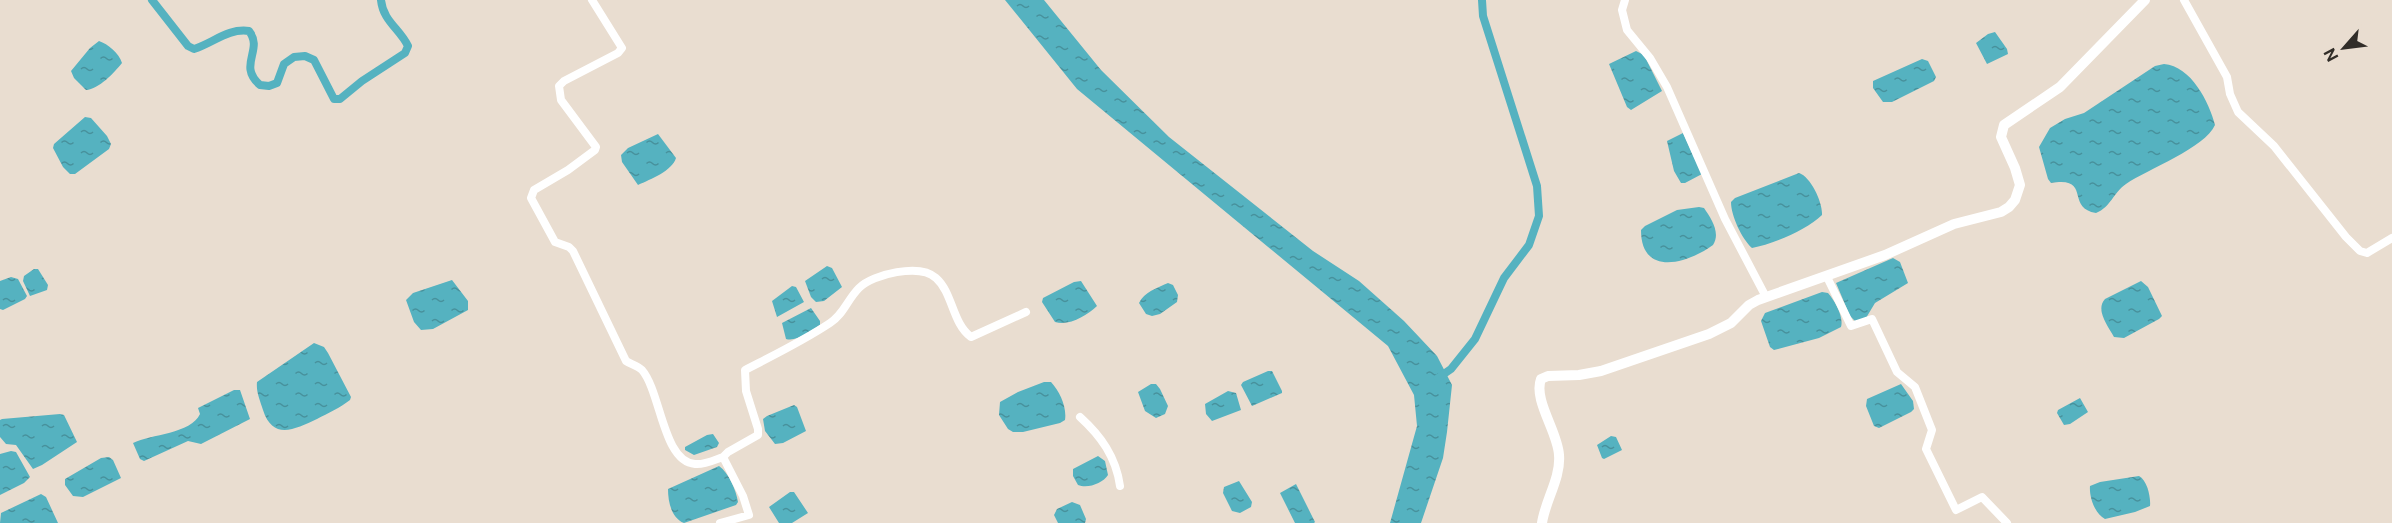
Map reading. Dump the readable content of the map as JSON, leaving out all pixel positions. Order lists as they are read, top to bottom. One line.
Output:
{"north":"bottom left"}
